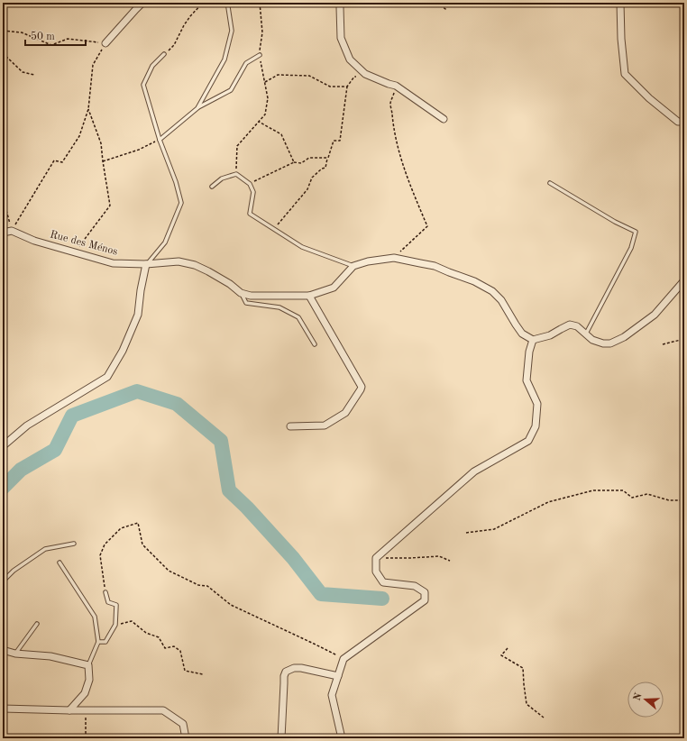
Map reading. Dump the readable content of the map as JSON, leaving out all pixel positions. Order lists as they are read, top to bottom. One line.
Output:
{"streets":{"street":["Rue des Ménos"]},"scale_bar":"50 m","north":"left"}
